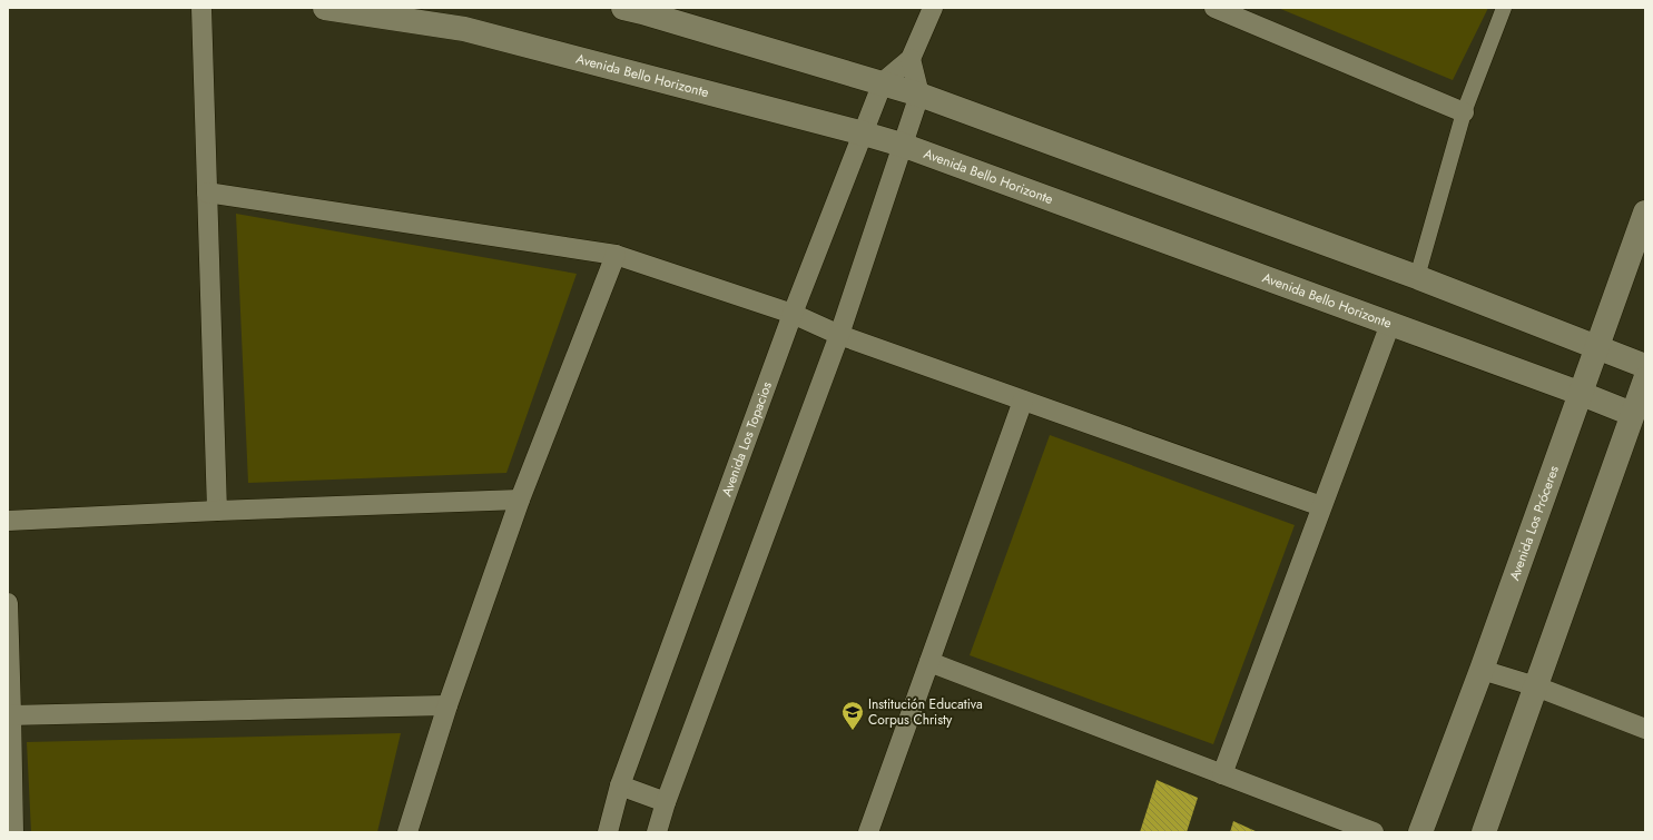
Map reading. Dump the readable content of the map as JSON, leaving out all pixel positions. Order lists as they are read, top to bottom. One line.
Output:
{"streets":{"street":["Avenida Bello Horizonte","Avenida Los Topacios","Avenida Los Próceres"]},"crossings":[["Avenida Bello Horizonte","Avenida Los Topacios"],["Avenida Bello Horizonte","Avenida Los Próceres"]],"places":{"school or university":["Institución Educativa Corpus Christy"]}}
